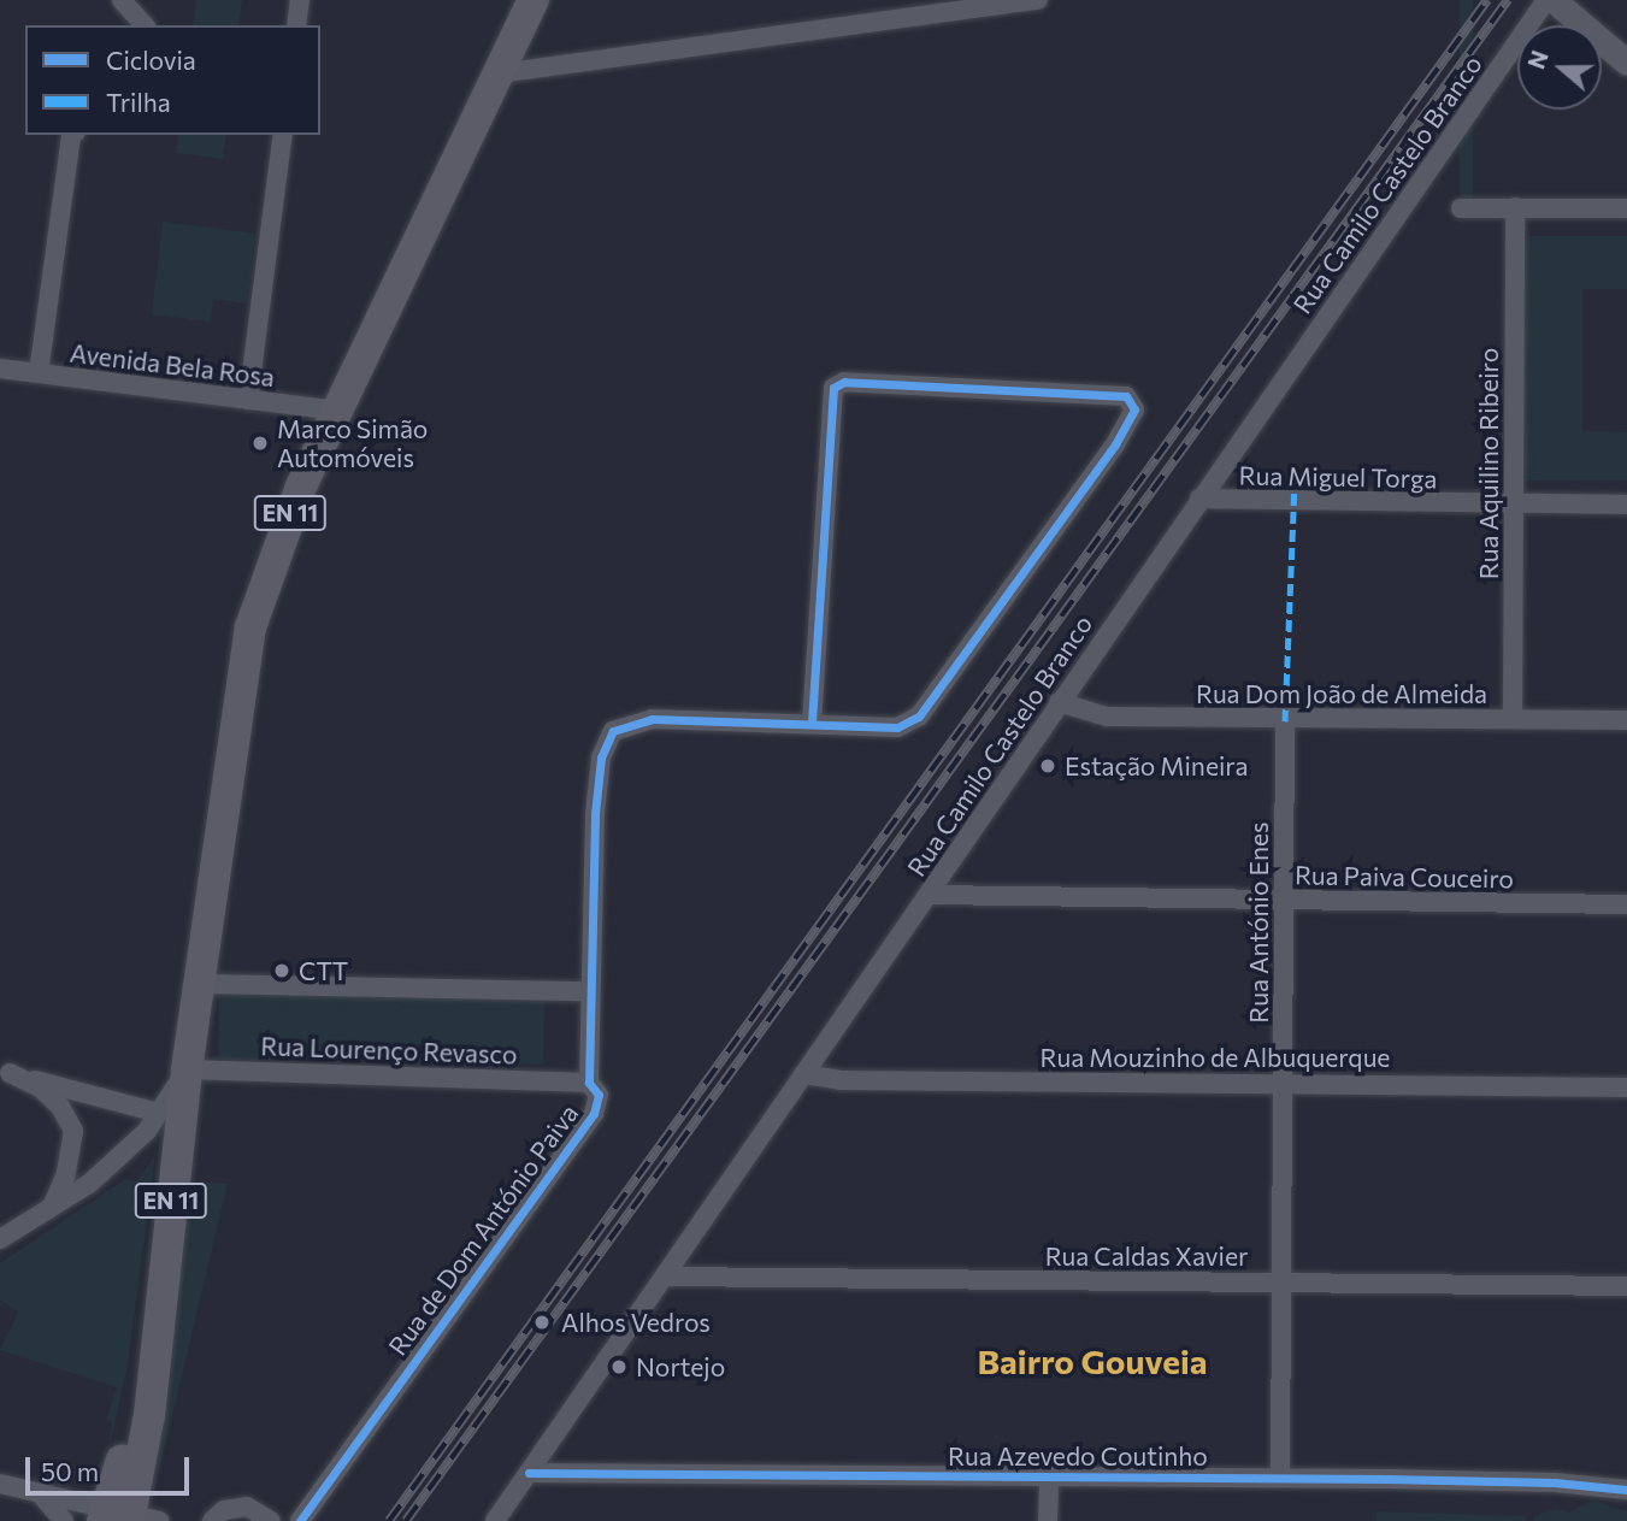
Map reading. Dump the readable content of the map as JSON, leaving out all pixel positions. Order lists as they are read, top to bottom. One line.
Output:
{"streets":{"main road":["EN 11"],"street":["Rua Camilo Castelo Branco","Avenida Bela Rosa","Rua Aquilino Ribeiro","Rua Miguel Torga","Rua Dom João de Almeida","Rua Paiva Couceiro","Rua António Enes","Rua Lourenço Revasco","Rua Mouzinho de Albuquerque","Rua de Dom António Paiva","Rua Caldas Xavier","Rua Azevedo Coutinho"]},"crossings":[["Rua Camilo Castelo Branco","Rua Miguel Torga"],["Rua Camilo Castelo Branco","Rua Dom João de Almeida"],["Rua Camilo Castelo Branco","Rua Paiva Couceiro"],["Rua Camilo Castelo Branco","Rua Mouzinho de Albuquerque"],["Rua Camilo Castelo Branco","Rua Caldas Xavier"],["Rua Camilo Castelo Branco","Rua Azevedo Coutinho"],["Avenida Bela Rosa","EN 11"],["Rua Aquilino Ribeiro","Rua Miguel Torga"],["Rua Aquilino Ribeiro","Rua Dom João de Almeida"],["EN 11","Rua Lourenço Revasco"],["Rua Dom João de Almeida","Rua António Enes"],["Rua Paiva Couceiro","Rua António Enes"],["Rua António Enes","Rua Mouzinho de Albuquerque"],["Rua António Enes","Rua Caldas Xavier"],["Rua António Enes","Rua Azevedo Coutinho"],["Rua Lourenço Revasco","Rua de Dom António Paiva"]],"districts":["Bairro Gouveia"],"places":["Marco Simão Automóveis","Estação Mineira","CTT","Alhos Vedros","Nortejo"],"legend":["Ciclovia","Trilha"],"scale_bar":"50 m","north":"left"}
